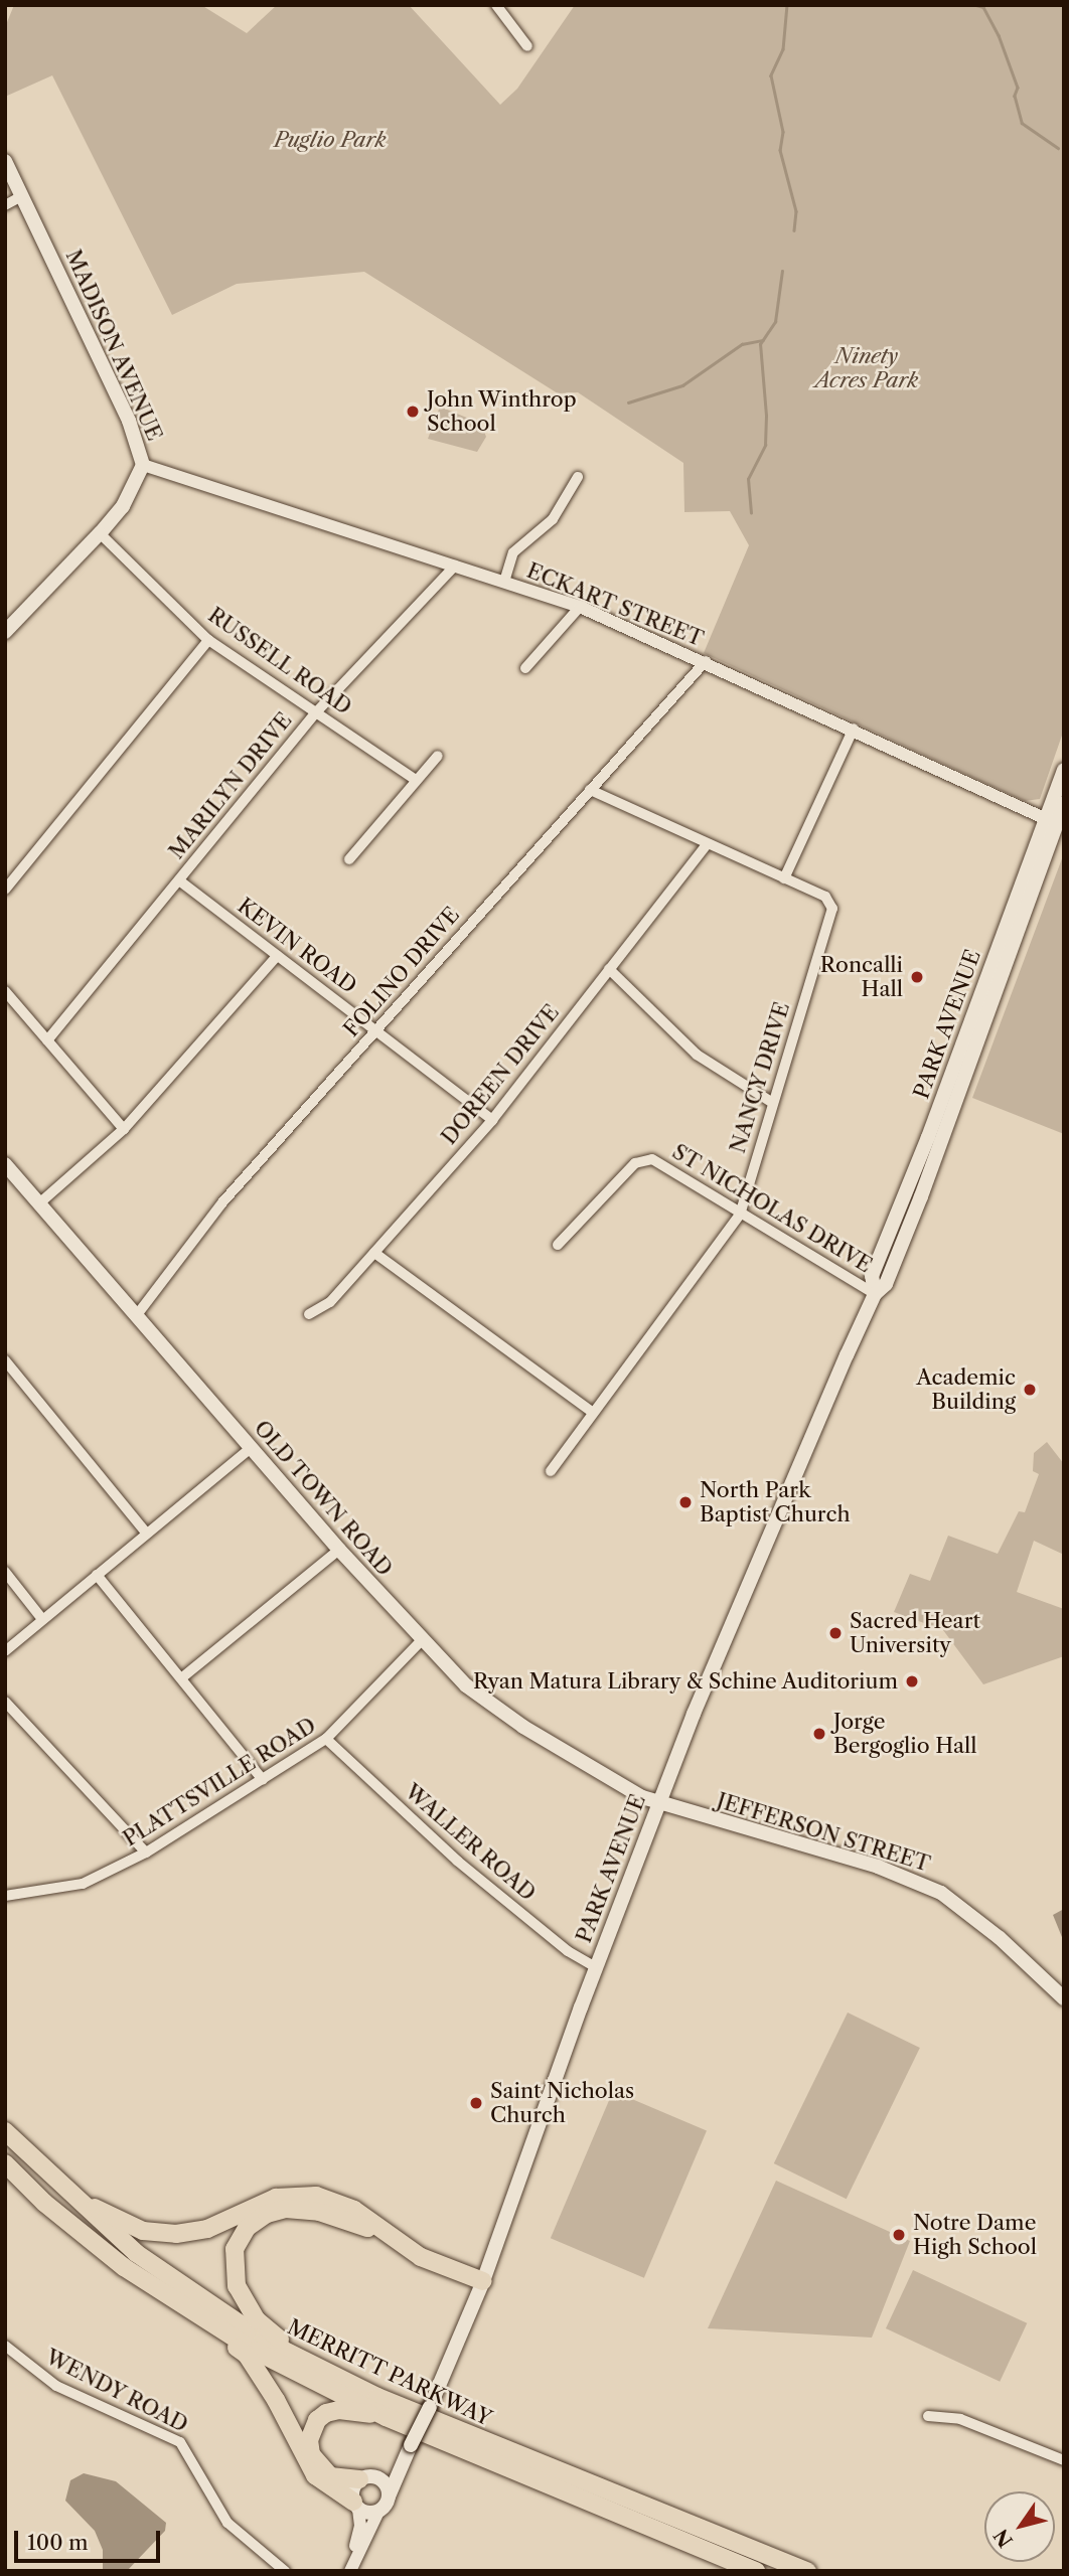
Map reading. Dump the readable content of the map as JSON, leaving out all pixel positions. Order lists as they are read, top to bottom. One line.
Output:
{"streets":{"highway":["MERRITT PARKWAY"],"main road":["MADISON AVENUE","PARK AVENUE","OLD TOWN ROAD","JEFFERSON STREET"],"street":["ECKART STREET","RUSSELL ROAD","MARILYN DRIVE","KEVIN ROAD","FOLINO DRIVE","DOREEN DRIVE","NANCY DRIVE","ST NICHOLAS DRIVE","PLATTSVILLE ROAD","WALLER ROAD","WENDY ROAD"]},"crossings":[["MADISON AVENUE","ECKART STREET"],["MADISON AVENUE","RUSSELL ROAD"],["ECKART STREET","MARILYN DRIVE"],["ECKART STREET","FOLINO DRIVE"],["ECKART STREET","PARK AVENUE"],["RUSSELL ROAD","MARILYN DRIVE"],["MARILYN DRIVE","KEVIN ROAD"],["KEVIN ROAD","FOLINO DRIVE"],["KEVIN ROAD","DOREEN DRIVE"],["FOLINO DRIVE","NANCY DRIVE"],["FOLINO DRIVE","OLD TOWN ROAD"],["PARK AVENUE","ST NICHOLAS DRIVE"],["PARK AVENUE","OLD TOWN ROAD"],["PARK AVENUE","JEFFERSON STREET"],["PARK AVENUE","WALLER ROAD"],["DOREEN DRIVE","NANCY DRIVE"],["NANCY DRIVE","ST NICHOLAS DRIVE"],["OLD TOWN ROAD","PLATTSVILLE ROAD"],["OLD TOWN ROAD","JEFFERSON STREET"],["PLATTSVILLE ROAD","WALLER ROAD"]],"parks":["Puglio Park","Ninety Acres Park"],"places":["John Winthrop School","Roncalli Hall","Academic Building","North Park Baptist Church","Sacred Heart University","Ryan Matura Library & Schine Auditorium","Jorge Bergoglio Hall","Saint Nicholas Church","Notre Dame High School"],"scale_bar":"100 m","north":"bottom left"}
